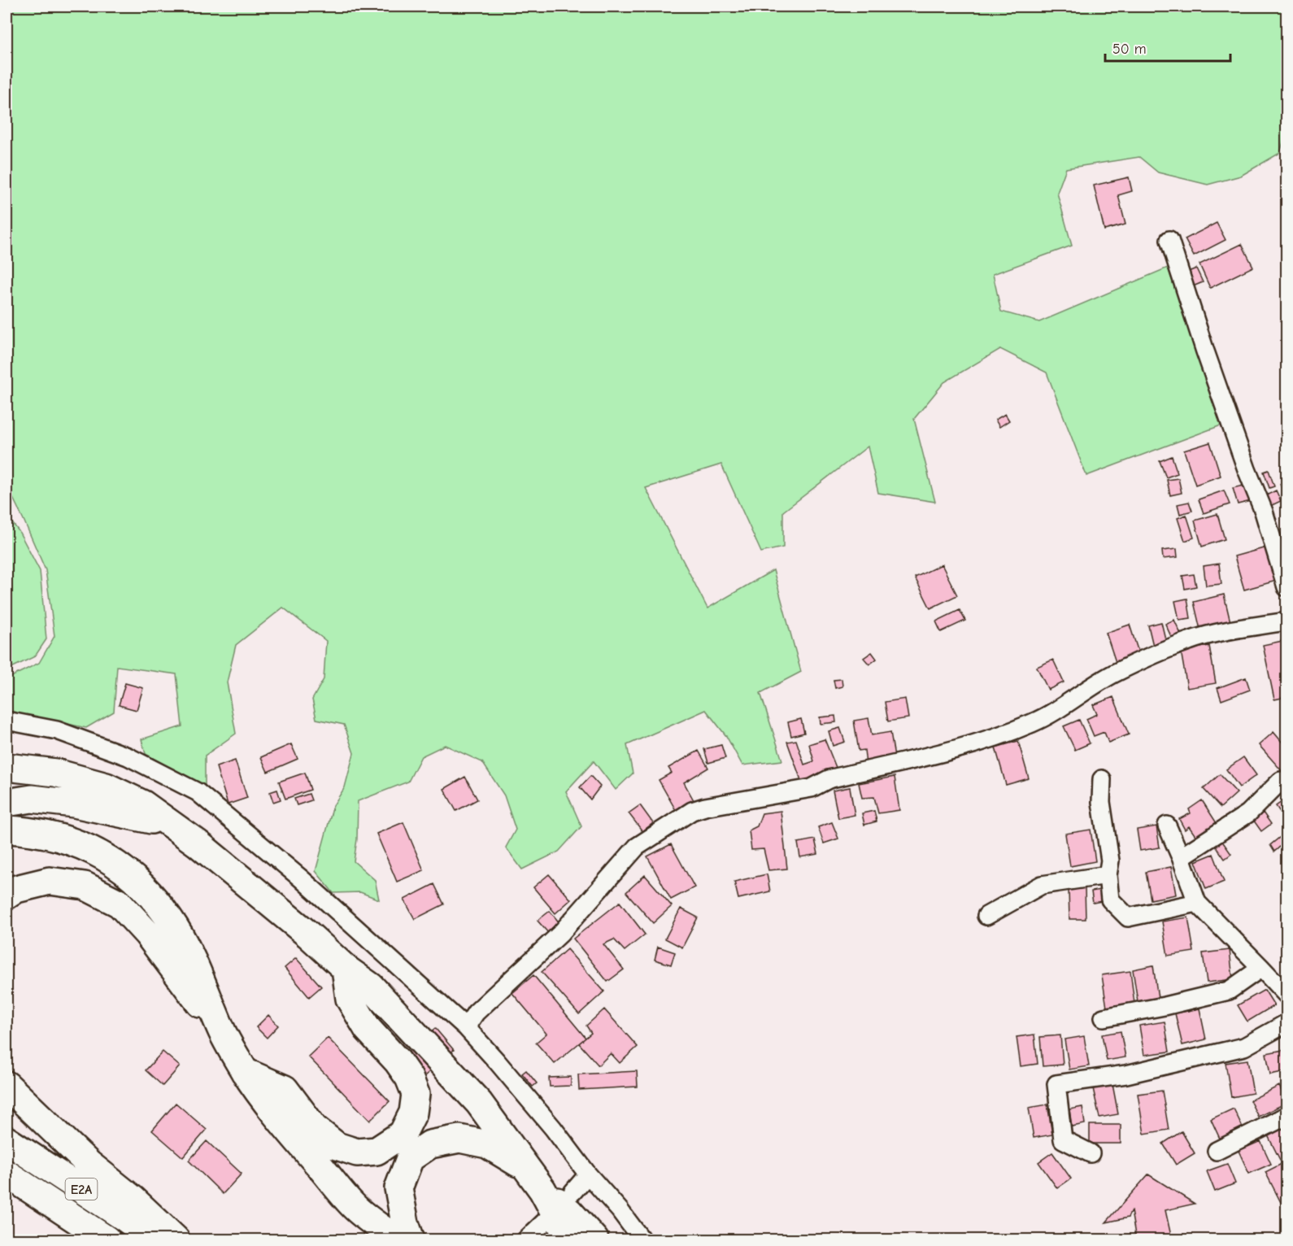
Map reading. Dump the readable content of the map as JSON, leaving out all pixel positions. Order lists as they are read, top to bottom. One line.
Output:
{"streets":{"highway":["E2A"]},"scale_bar":"50 m"}
